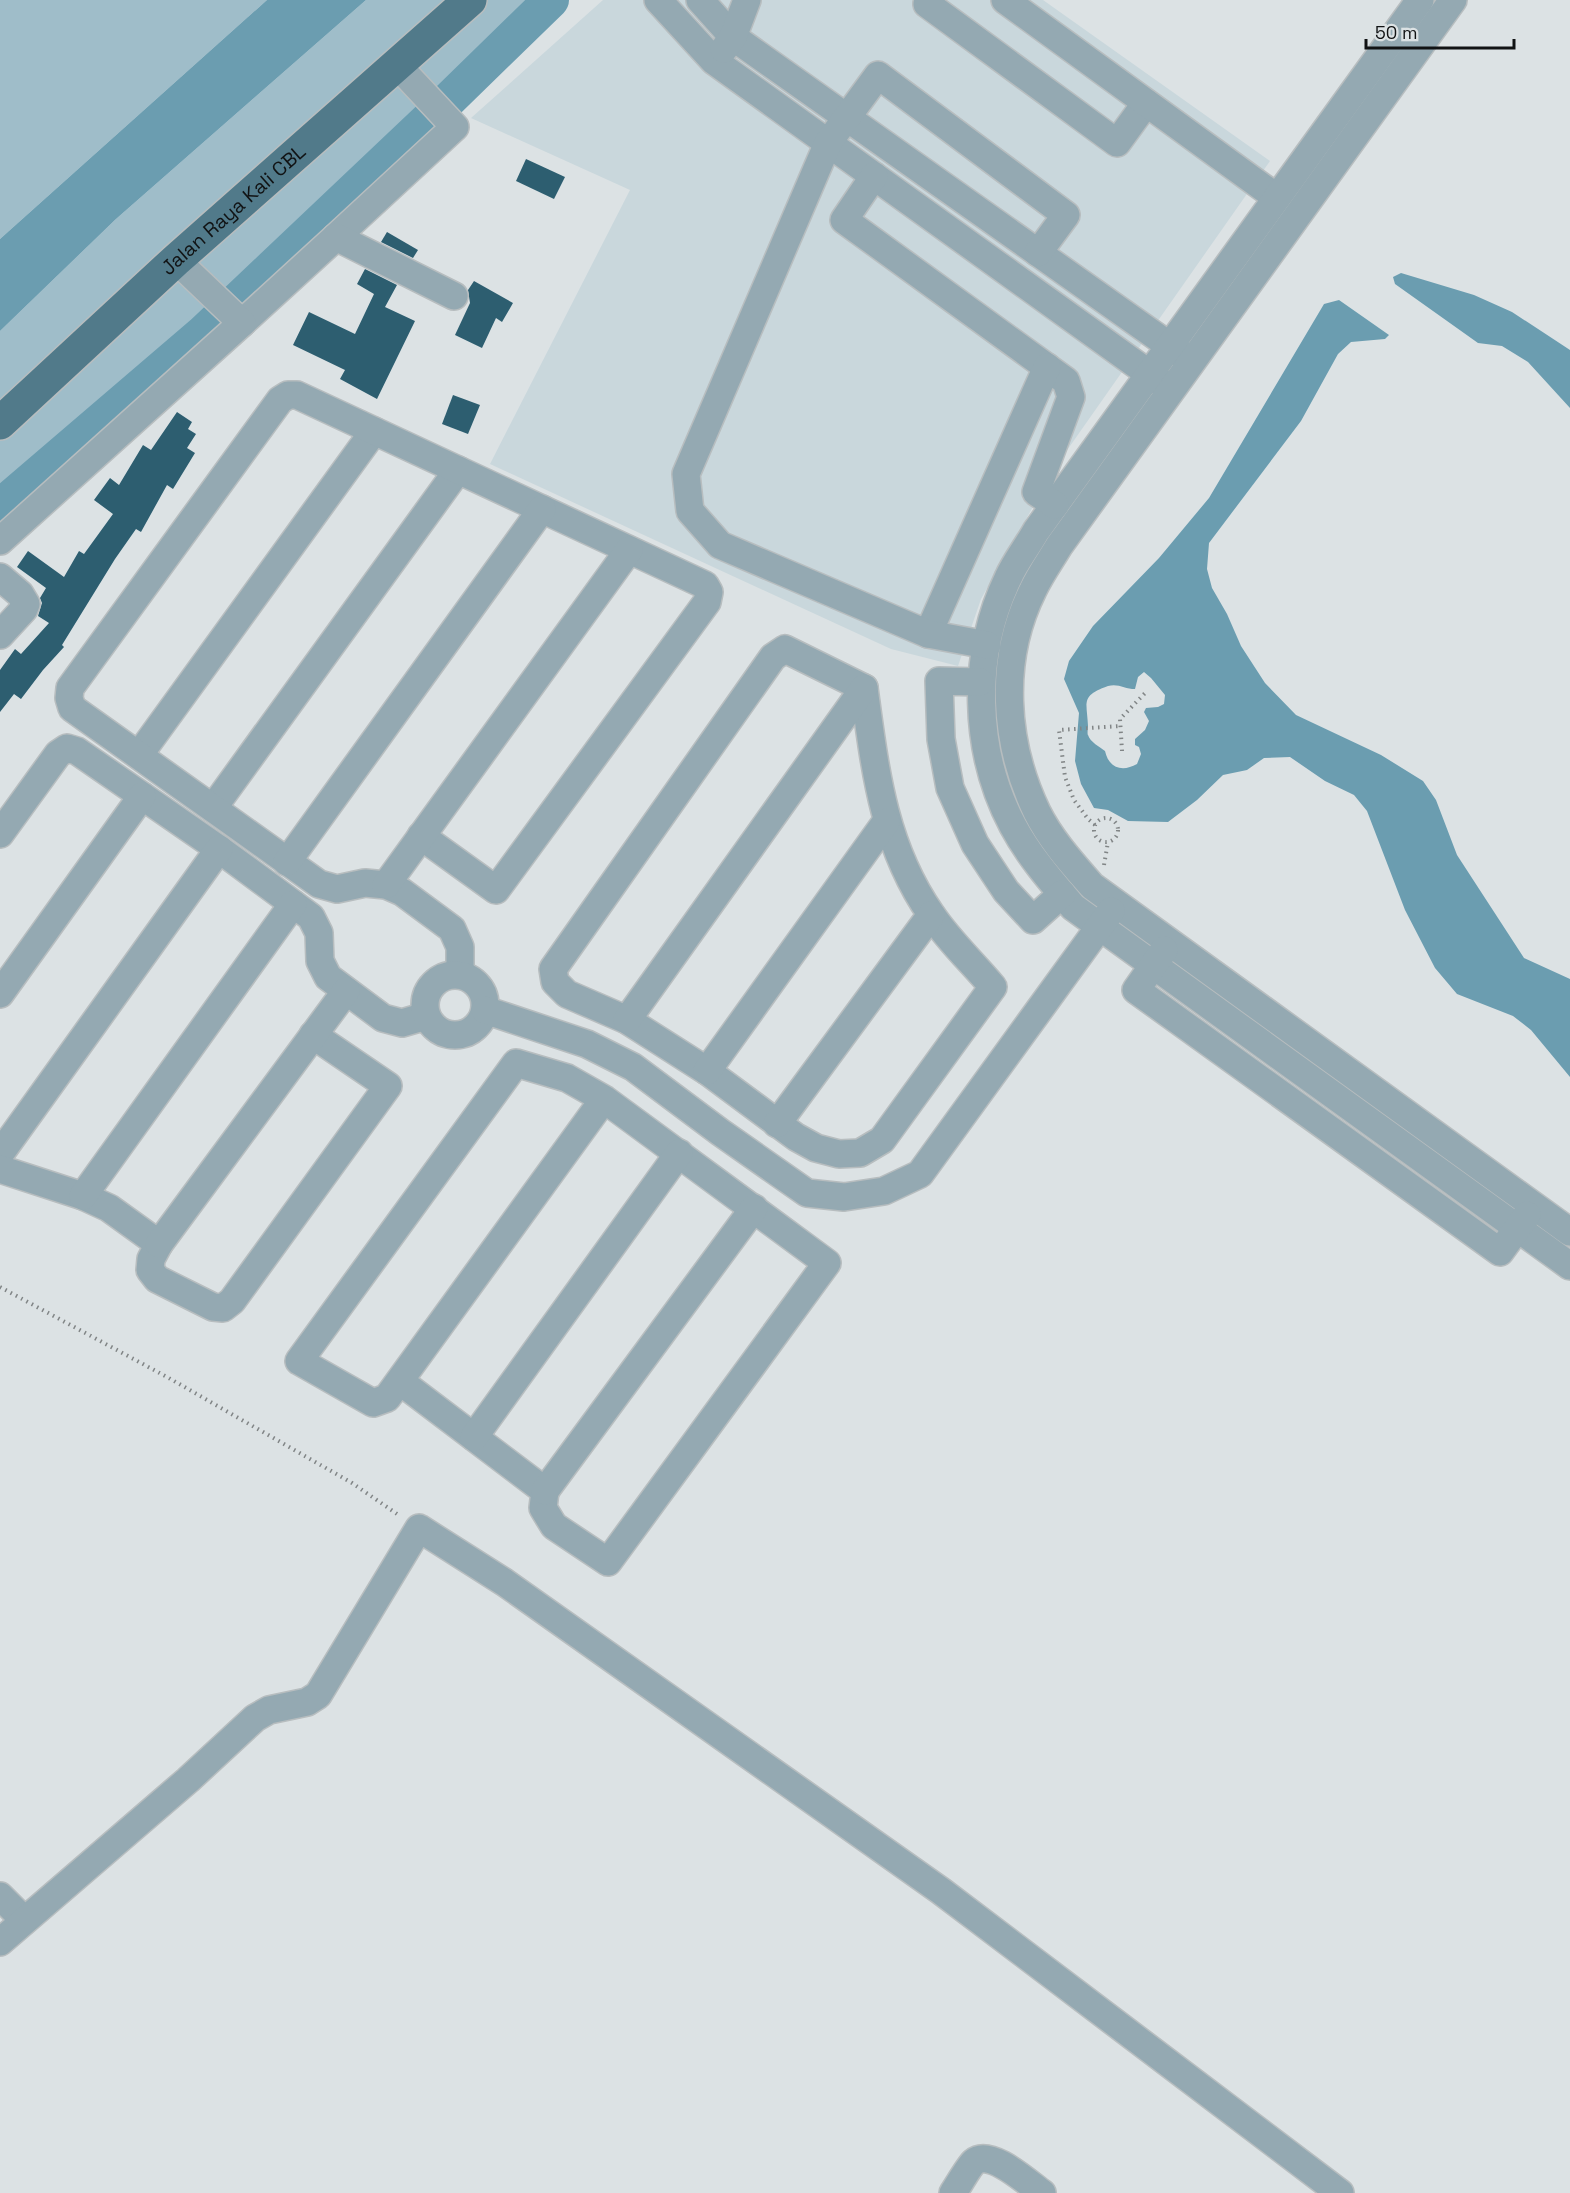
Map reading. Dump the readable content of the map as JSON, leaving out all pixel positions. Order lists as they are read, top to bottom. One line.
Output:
{"streets":{"main road":["Jalan Raya Kali CBL"]},"scale_bar":"50 m"}
